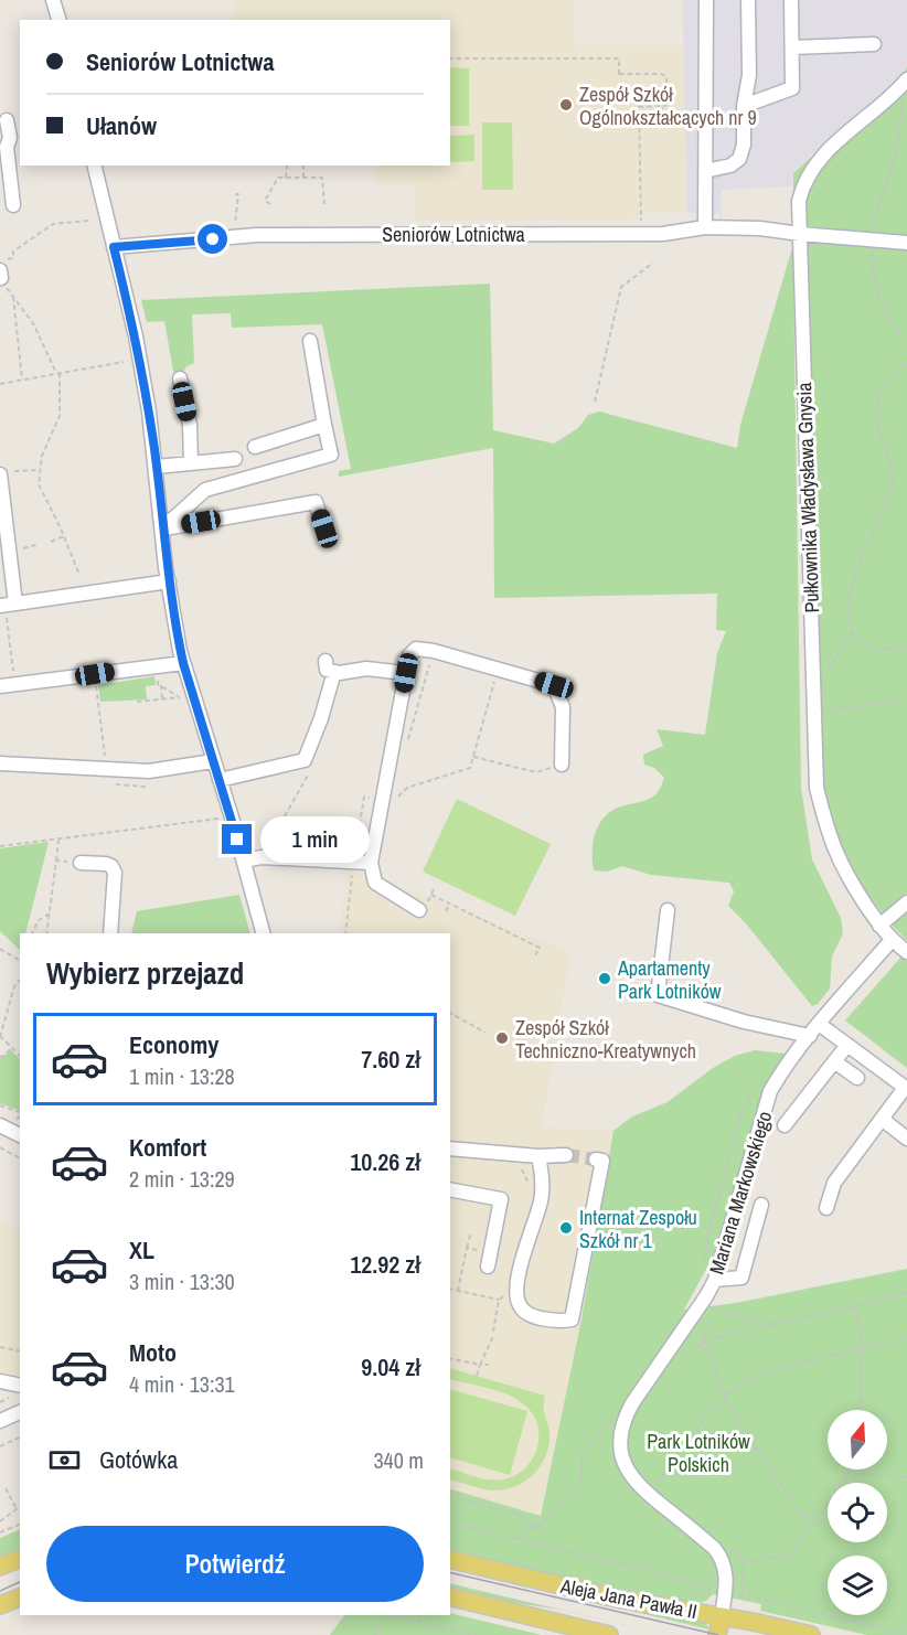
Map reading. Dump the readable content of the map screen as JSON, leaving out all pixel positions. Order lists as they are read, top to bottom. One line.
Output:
{"streets":{"main road":["Aleja Jana Pawła II"],"street":["Seniorów Lotnictwa","Pułkownika Władysława Gnysia","Mariana Markowskiego"]},"crossings":[["Seniorów Lotnictwa","Pułkownika Władysława Gnysia"],["Pułkownika Władysława Gnysia","Mariana Markowskiego"],["Mariana Markowskiego","Aleja Jana Pawła II"]],"parks":["Park Lotników Polskich"],"places":["Zespół Szkół Ogólnokształcących nr 9","Apartamenty Park Lotników","Zespół Szkół Techniczno-Kreatywnych","Internat Zespołu Szkół nr 1"],"north":"top","page":{"banner":["Seniorów Lotnictwa","Ułanów"],"bubble":"1 min","heading":"Wybierz przejazd","list":[{"name":"Economy","note":"1 min · 13:28","value":"7.60 zł"},{"name":"Komfort","note":"2 min · 13:29","value":"10.26 zł"},{"name":"XL","note":"3 min · 13:30","value":"12.92 zł"},{"name":"Moto","note":"4 min · 13:31","value":"9.04 zł"}],"pay":["Gotówka","340 m"],"buttons":"Potwierdź"}}
